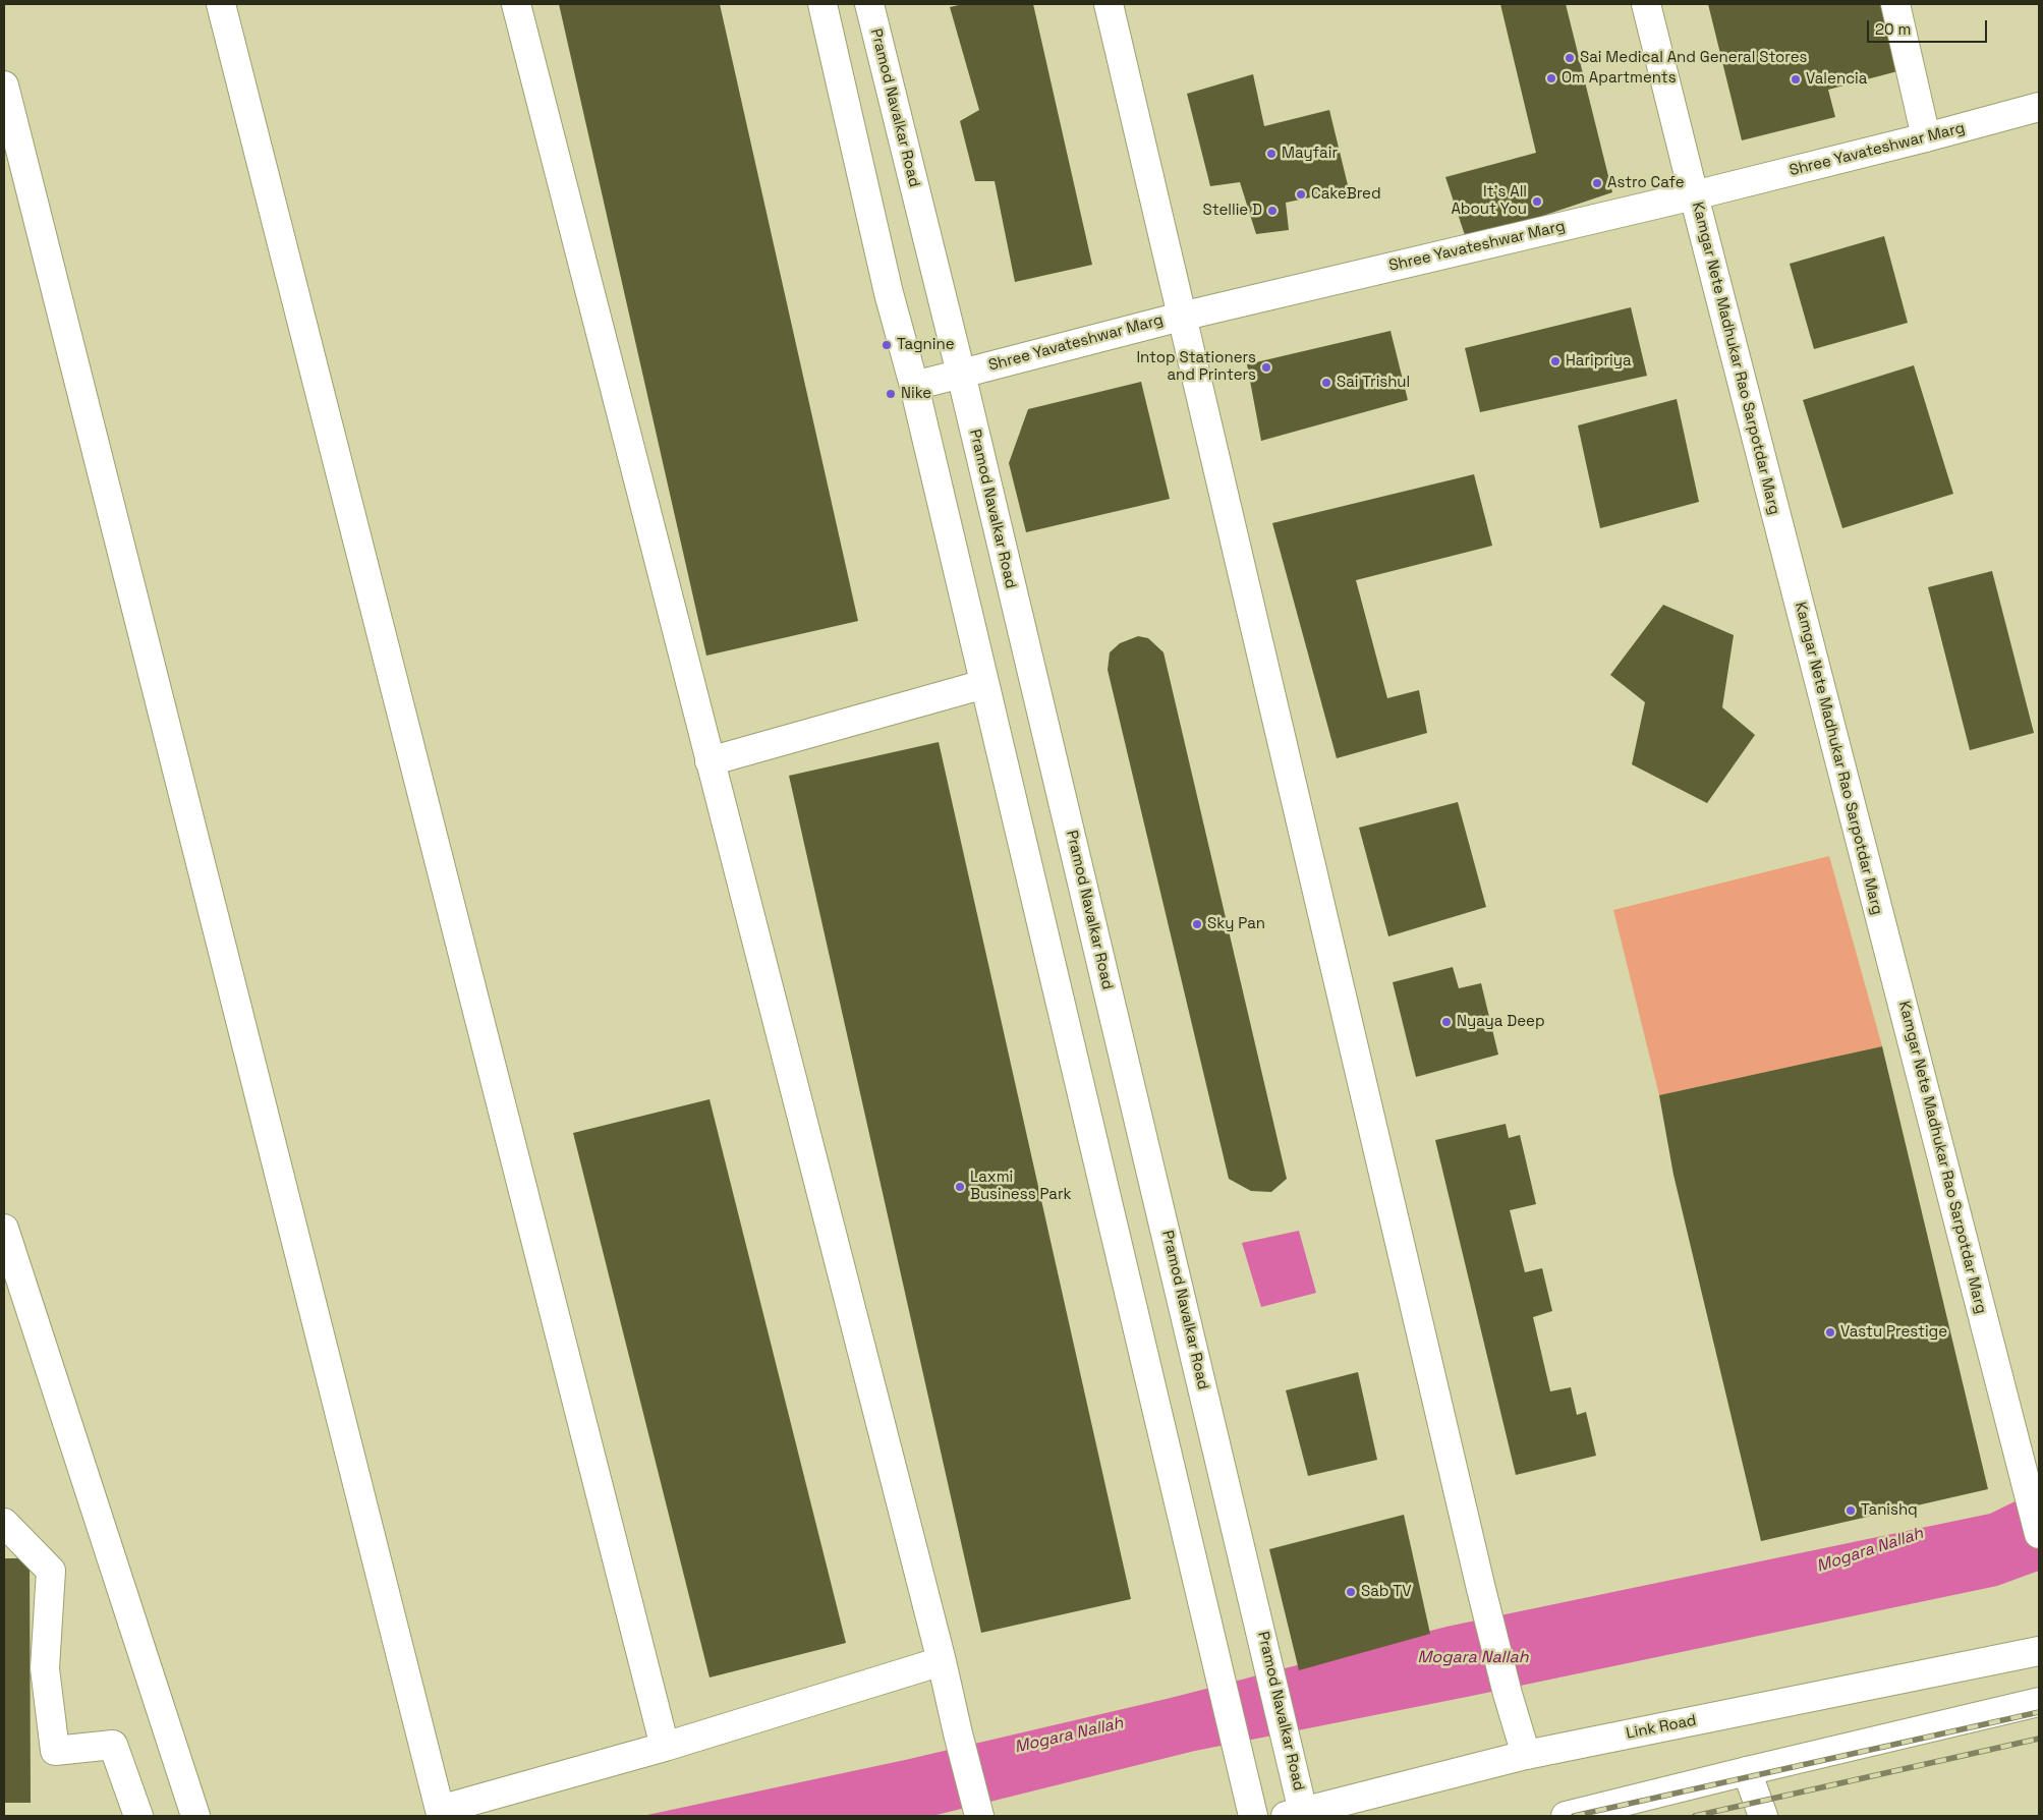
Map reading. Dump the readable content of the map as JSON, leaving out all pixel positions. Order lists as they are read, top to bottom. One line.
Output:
{"streets":{"street":["Pramod Navalkar Road","Shree Yavateshwar Marg","Kamgar Nete Madhukar Rao Sarpotdar Marg","Link Road"]},"crossings":[["Pramod Navalkar Road","Shree Yavateshwar Marg"],["Pramod Navalkar Road","Link Road"],["Shree Yavateshwar Marg","Kamgar Nete Madhukar Rao Sarpotdar Marg"]],"water":["Mogara Nallah"],"places":["Sai Medical And General Stores","Om Apartments","Valencia","Mayfair","Astro Cafe","CakeBred","It's All About You","Stellie D","Tagnine","Haripriya","Intop Stationers and Printers","Sai Trishul","Nike","Sky Pan","Nyaya Deep","Laxmi Business Park","Vastu Prestige","Tanishq","Sab TV"],"scale_bar":"20 m"}
